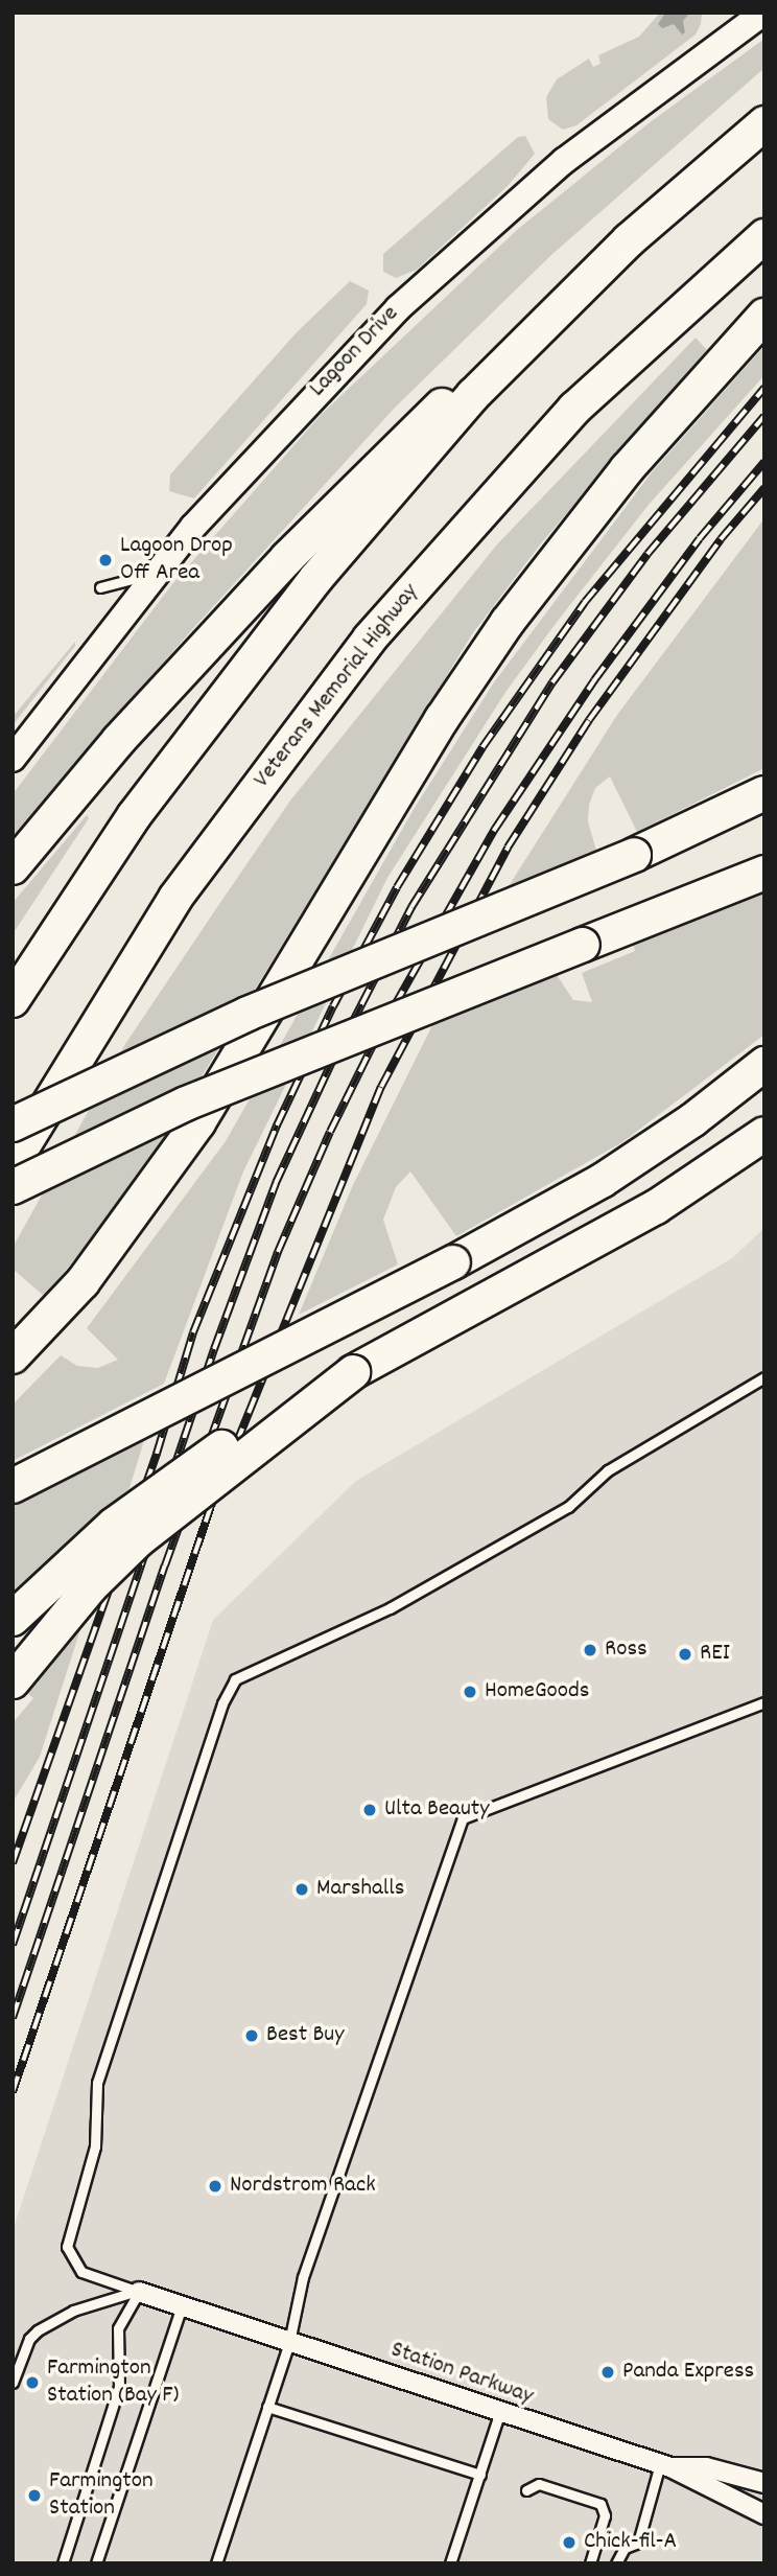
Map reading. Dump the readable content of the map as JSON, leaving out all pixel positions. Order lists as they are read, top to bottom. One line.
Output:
{"streets":{"highway":["Veterans Memorial Highway"],"street":["Lagoon Drive","Station Parkway"]},"places":["Lagoon Drop Off Area","Ross","REI","HomeGoods","Ulta Beauty","Marshalls","Best Buy","Nordstrom Rack","Panda Express","Farmington Station (Bay F)","Farmington Station","Chick-fil-A"]}
